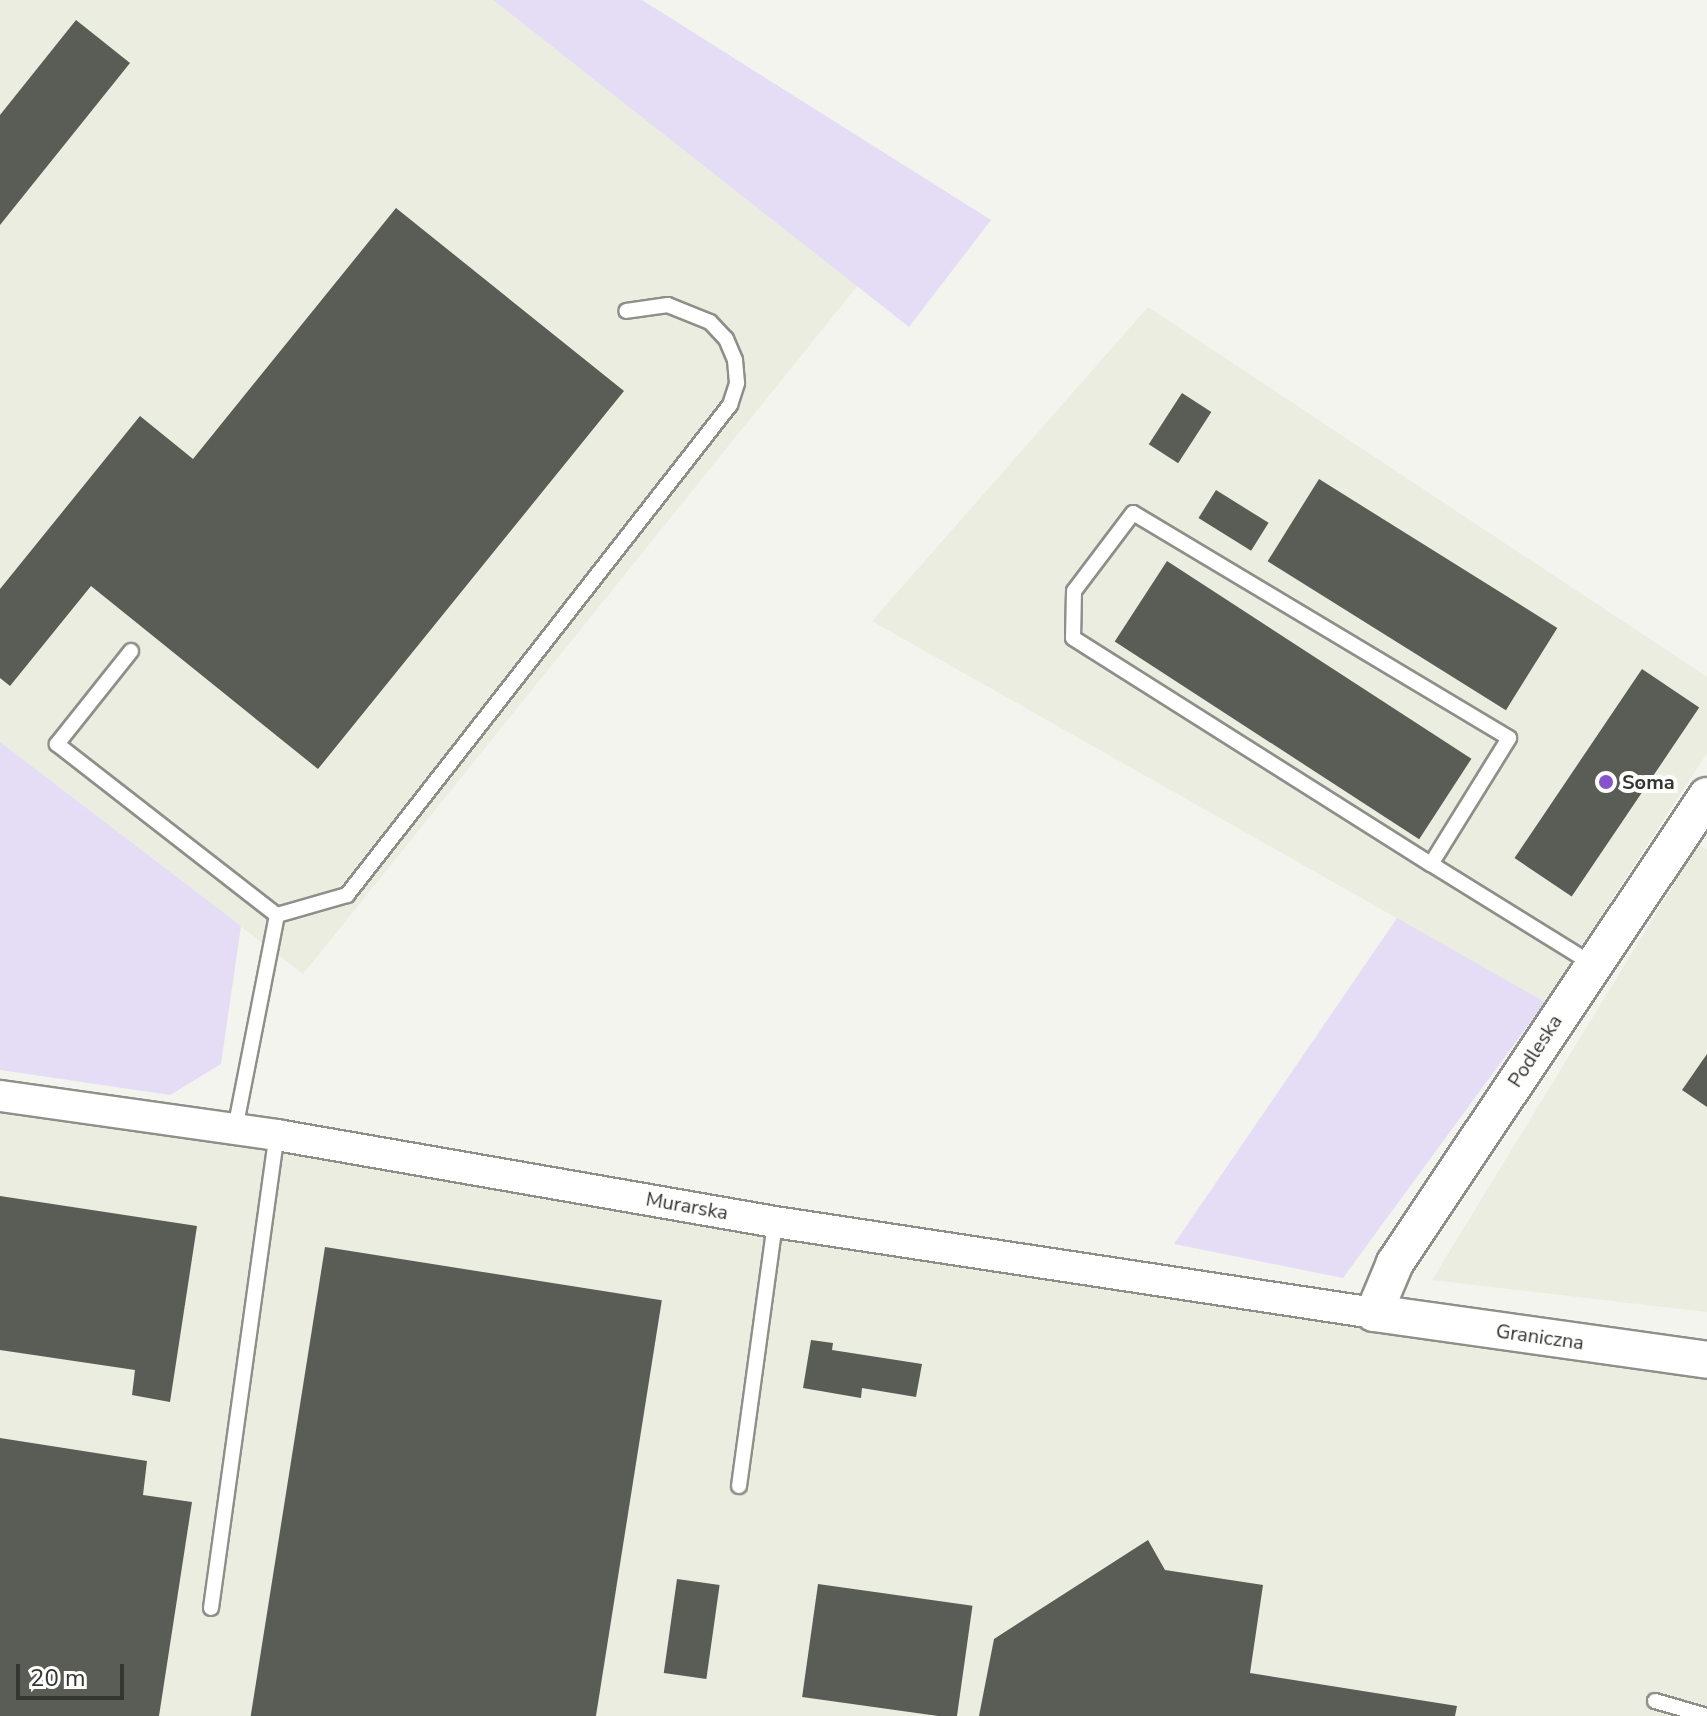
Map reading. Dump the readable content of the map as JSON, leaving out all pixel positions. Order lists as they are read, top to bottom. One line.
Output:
{"streets":{"street":["Podleska","Murarska","Graniczna"]},"crossings":[["Podleska","Murarska"],["Podleska","Graniczna"],["Murarska","Graniczna"]],"places":["Soma"],"scale_bar":"20 m"}
